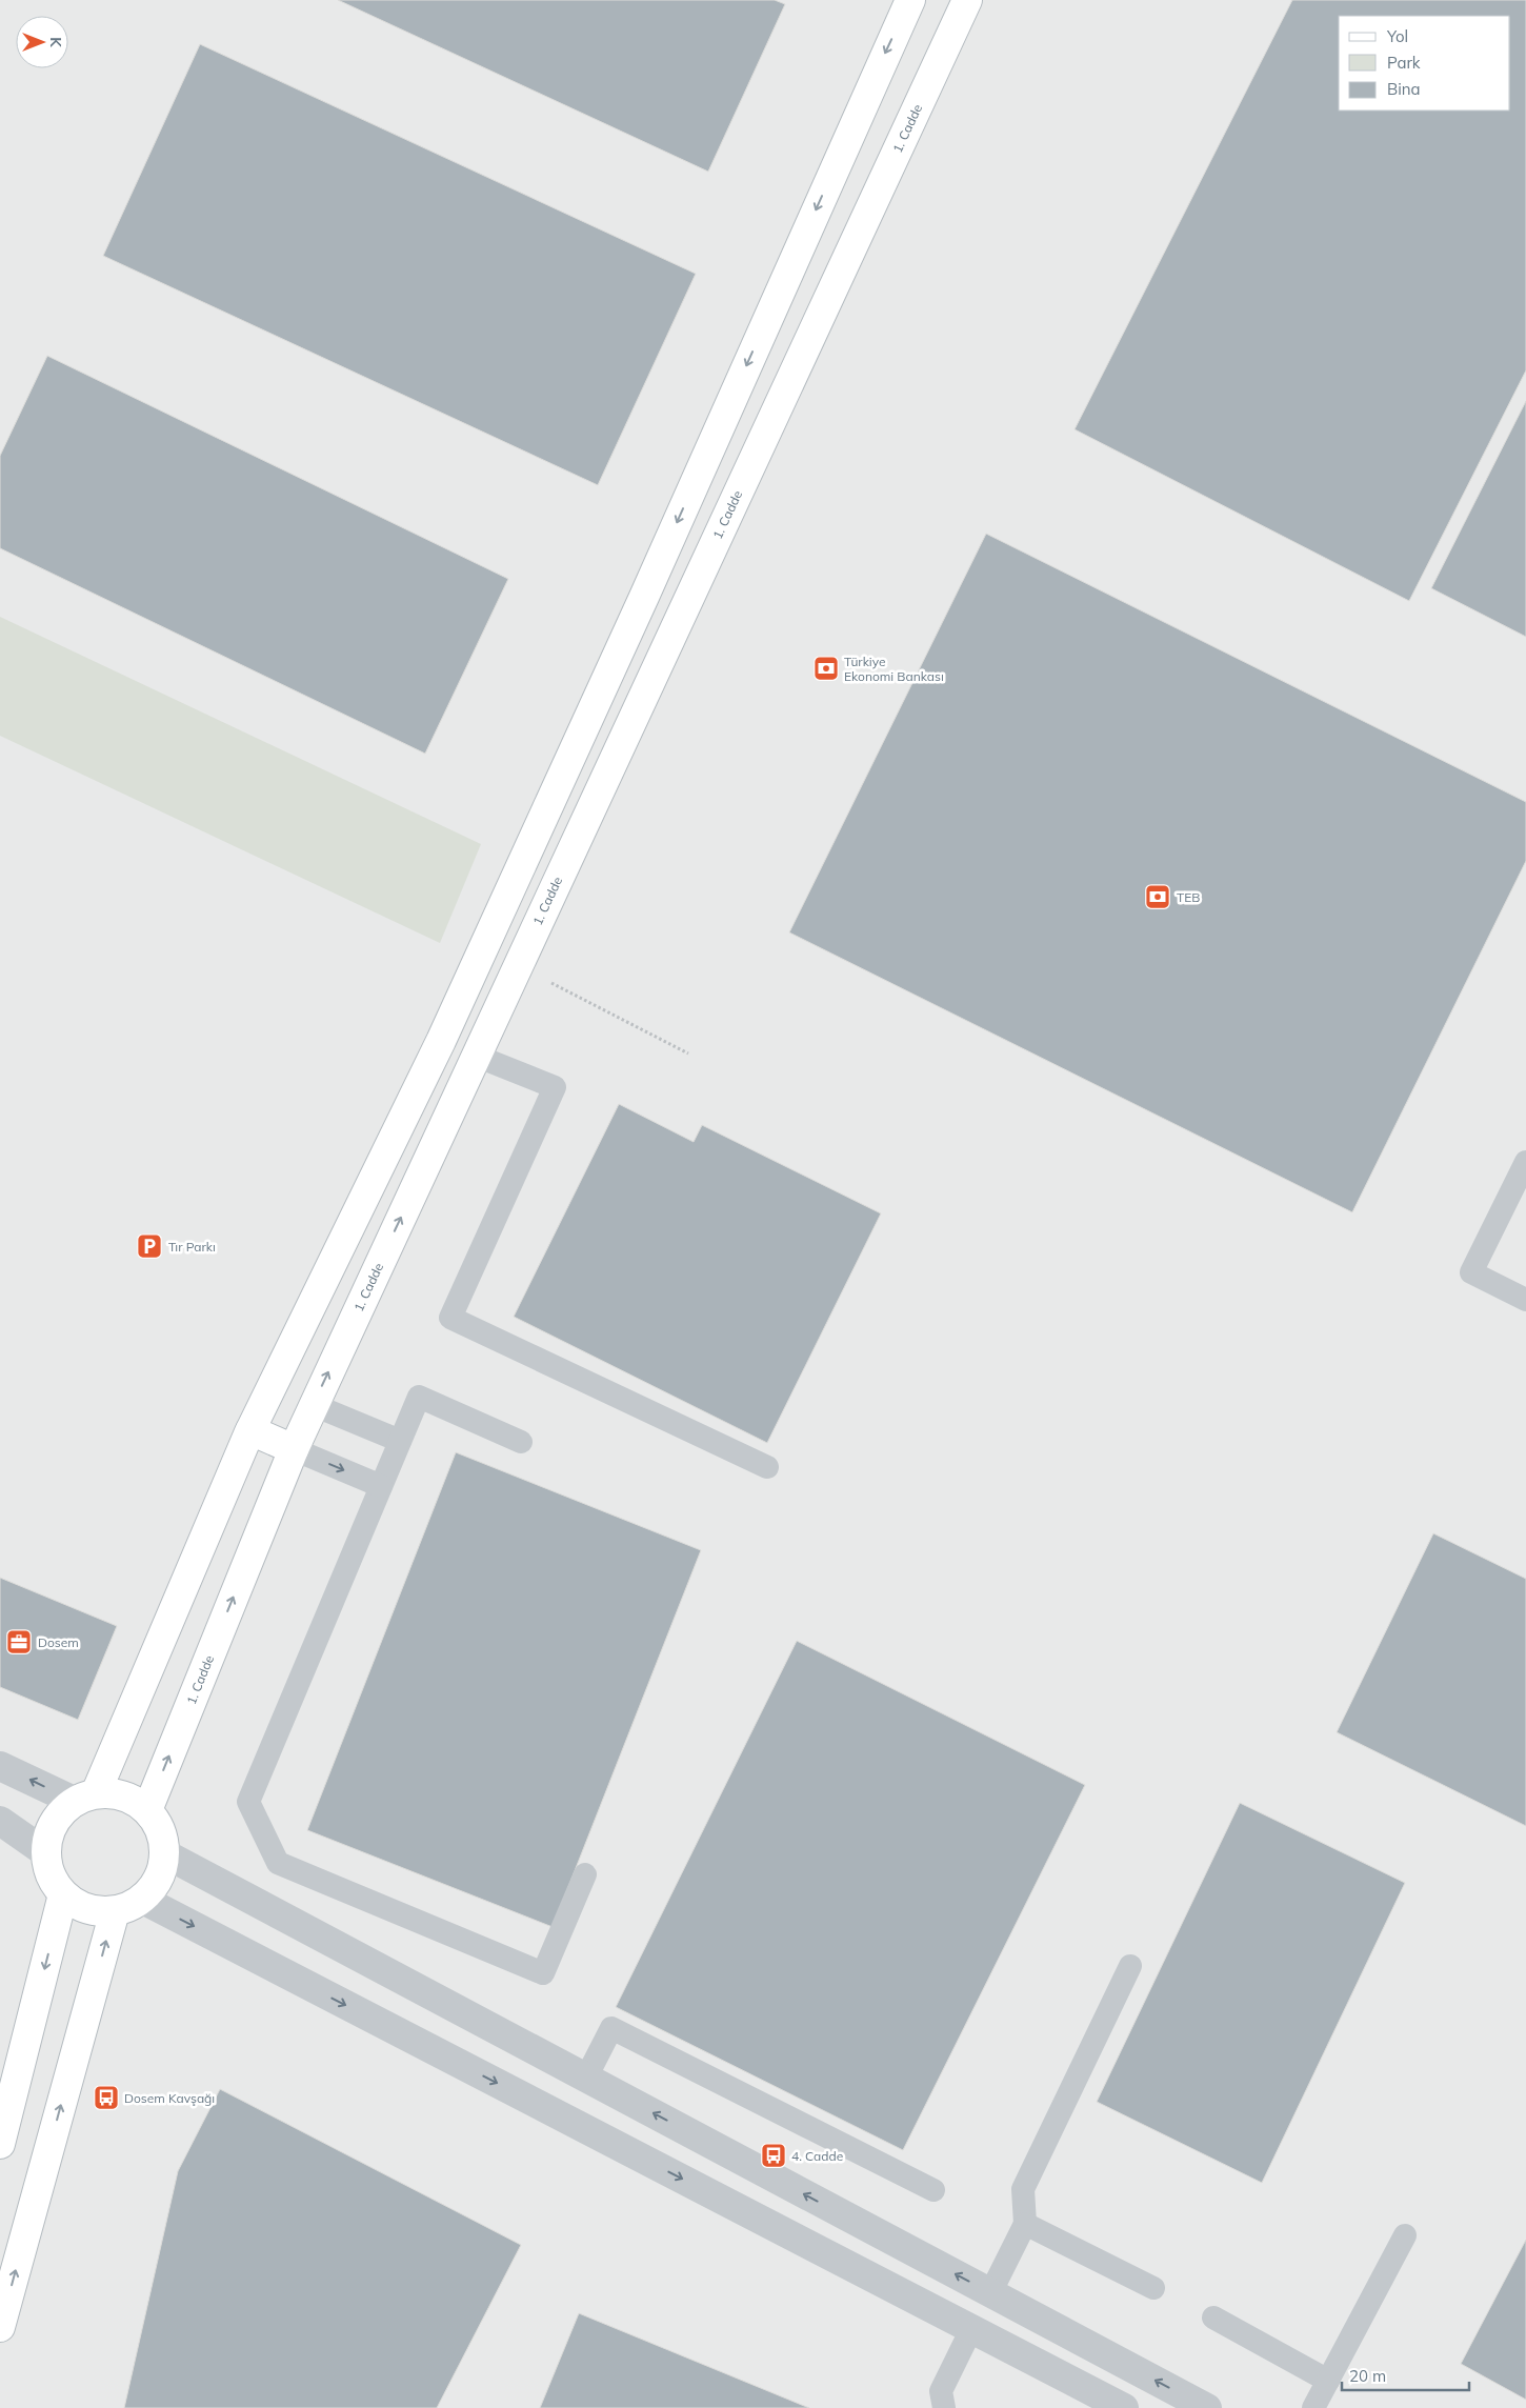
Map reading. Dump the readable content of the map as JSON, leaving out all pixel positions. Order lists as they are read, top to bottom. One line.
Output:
{"streets":{"street":["1. Cadde"]},"places":{"bank":["Türkiye Ekonomi Bankası","TEB"],"parking":["Tır Parkı"],"office":["Dosem"],"bus stop":["Dosem Kavşağı","4. Cadde"]},"legend":["Yol","Park","Bina"],"scale_bar":"20 m","north":"right"}
